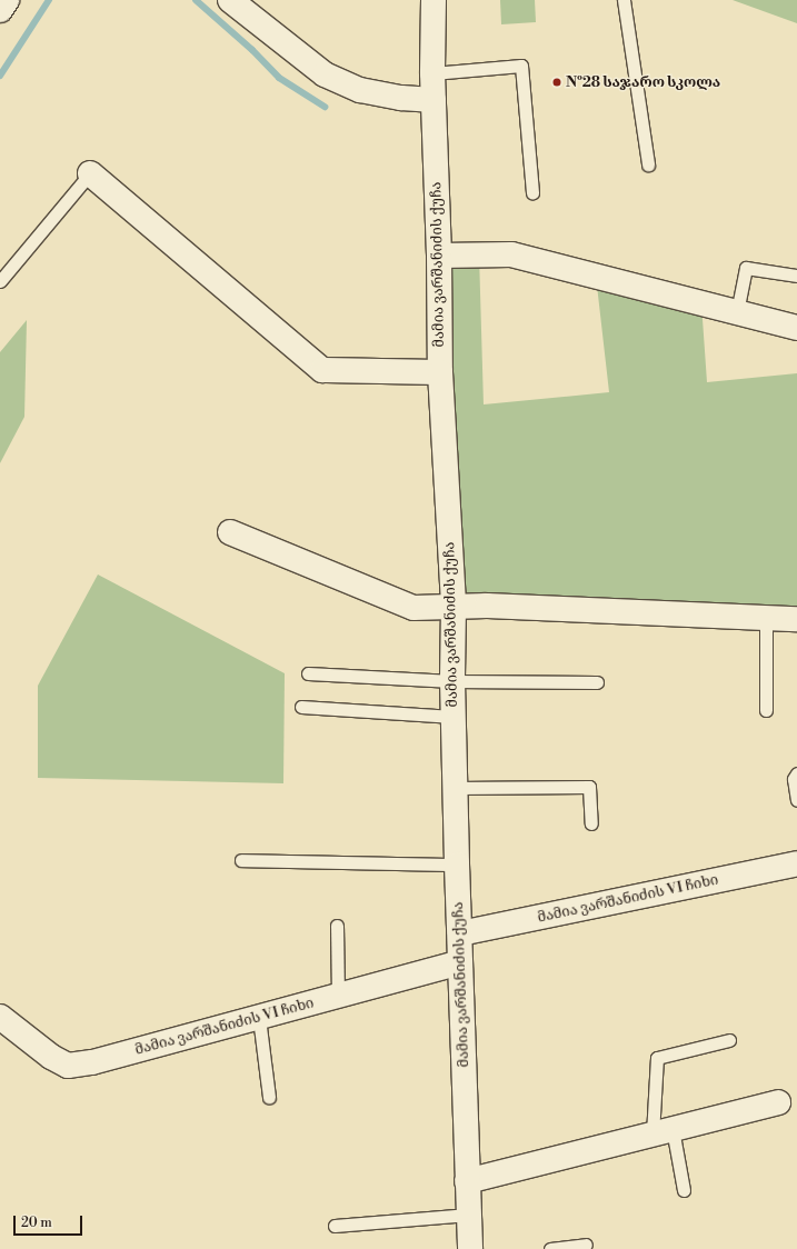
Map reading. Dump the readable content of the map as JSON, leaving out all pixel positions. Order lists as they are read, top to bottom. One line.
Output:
{"streets":{"street":["მამია ვარშანიძის ქუჩა","მამია ვარშანიძის VI ჩიხი"]},"crossings":[["მამია ვარშანიძის ქუჩა","მამია ვარშანიძის VI ჩიხი"]],"places":["№28 საჯარო სკოლა"],"scale_bar":"20 m"}
